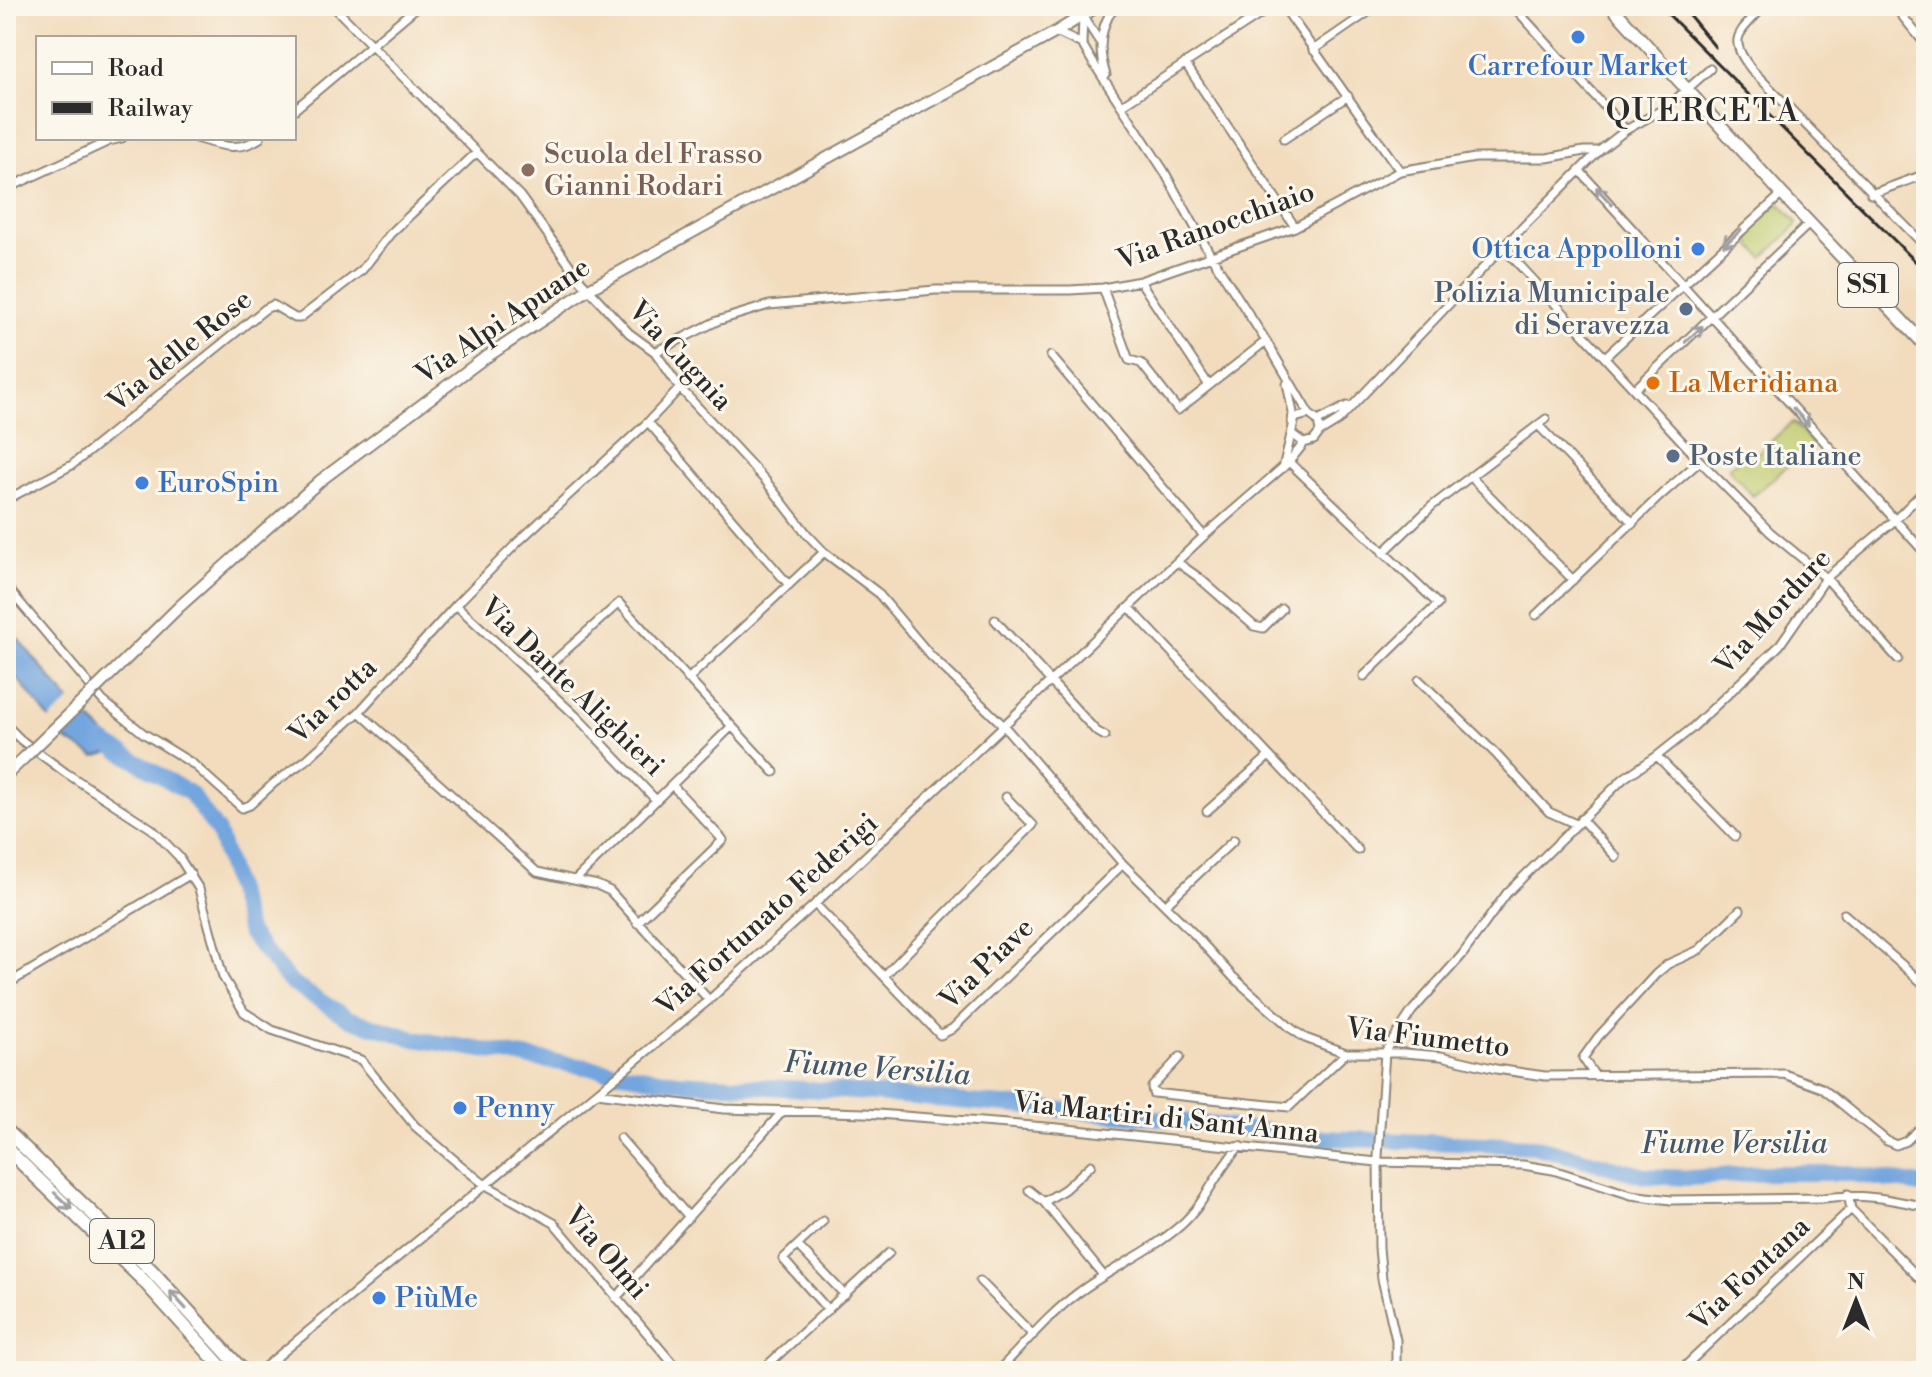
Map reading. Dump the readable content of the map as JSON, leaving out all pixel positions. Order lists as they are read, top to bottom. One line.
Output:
{"streets":{"highway":["A12"],"main road":["SS1","Via Alpi Apuane"],"street":["Via Ranocchiaio","Via delle Rose","Via Cugnia","Via Mordure","Via Dante Alighieri","Via rotta","Via Fortunato Federigi","Via Piave","Via Fiumetto","Via Martiri di Sant'Anna","Via Olmi","Via Fontana"]},"crossings":[["Via Ranocchiaio","Via Cugnia"],["Via Alpi Apuane","Via Cugnia"],["Via delle Rose","Via Cugnia"],["Via Cugnia","Via rotta"],["Via Cugnia","Via Fortunato Federigi"],["Via Cugnia","Via Fiumetto"],["Via Mordure","Via Fiumetto"],["Via Mordure","Via Martiri di Sant'Anna"],["Via Dante Alighieri","Via rotta"],["Via Fortunato Federigi","Via Piave"],["Via Fortunato Federigi","Via Fiumetto"],["Via Fortunato Federigi","Via Martiri di Sant'Anna"],["Via Fortunato Federigi","Via Olmi"],["Via Piave","Via Fiumetto"]],"districts":["QUERCETA"],"water":["Fiume Versilia"],"places":["Carrefour Market","Scuola del Frasso Gianni Rodari","Ottica Appolloni","Polizia Municipale di Seravezza","La Meridiana","Poste Italiane","EuroSpin","Penny","PiùMe"],"legend":["Road","Railway"],"north":"top"}
